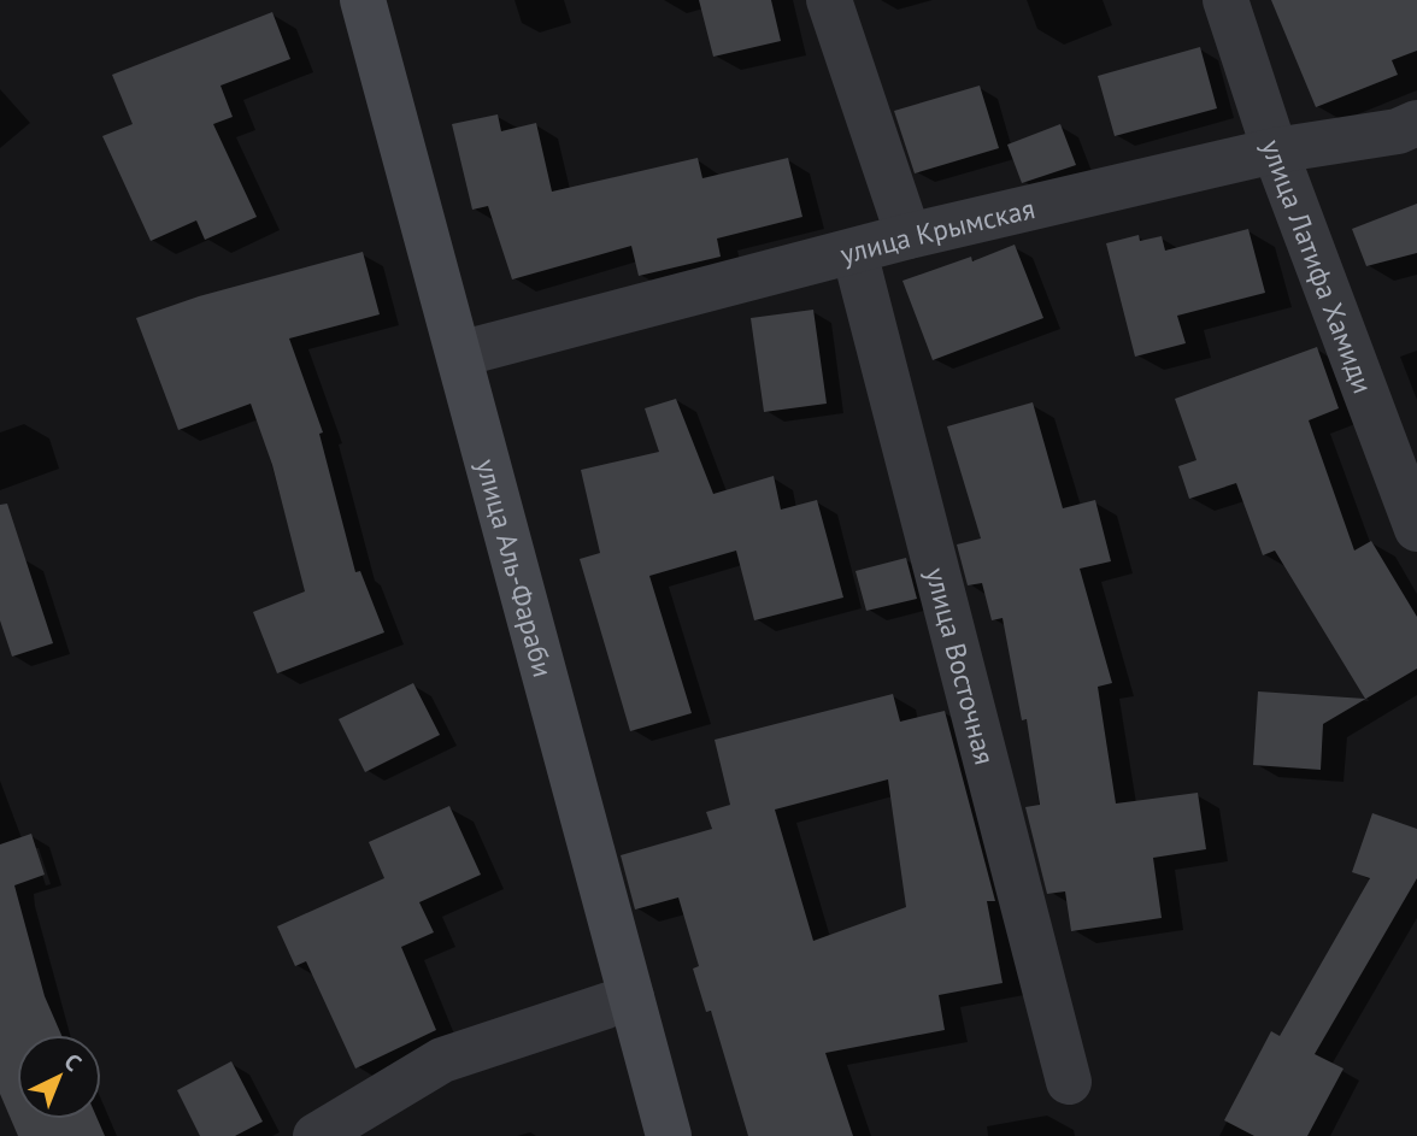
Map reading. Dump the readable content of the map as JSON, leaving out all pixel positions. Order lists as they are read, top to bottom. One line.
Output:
{"streets":{"main road":["улица Аль-Фараби"],"street":["улица Крымская","улица Латифа Хамиди","улица Восточная"]},"crossings":[["улица Крымская","улица Латифа Хамиди"],["улица Крымская","улица Аль-Фараби"],["улица Крымская","улица Восточная"]],"north":"top right"}
